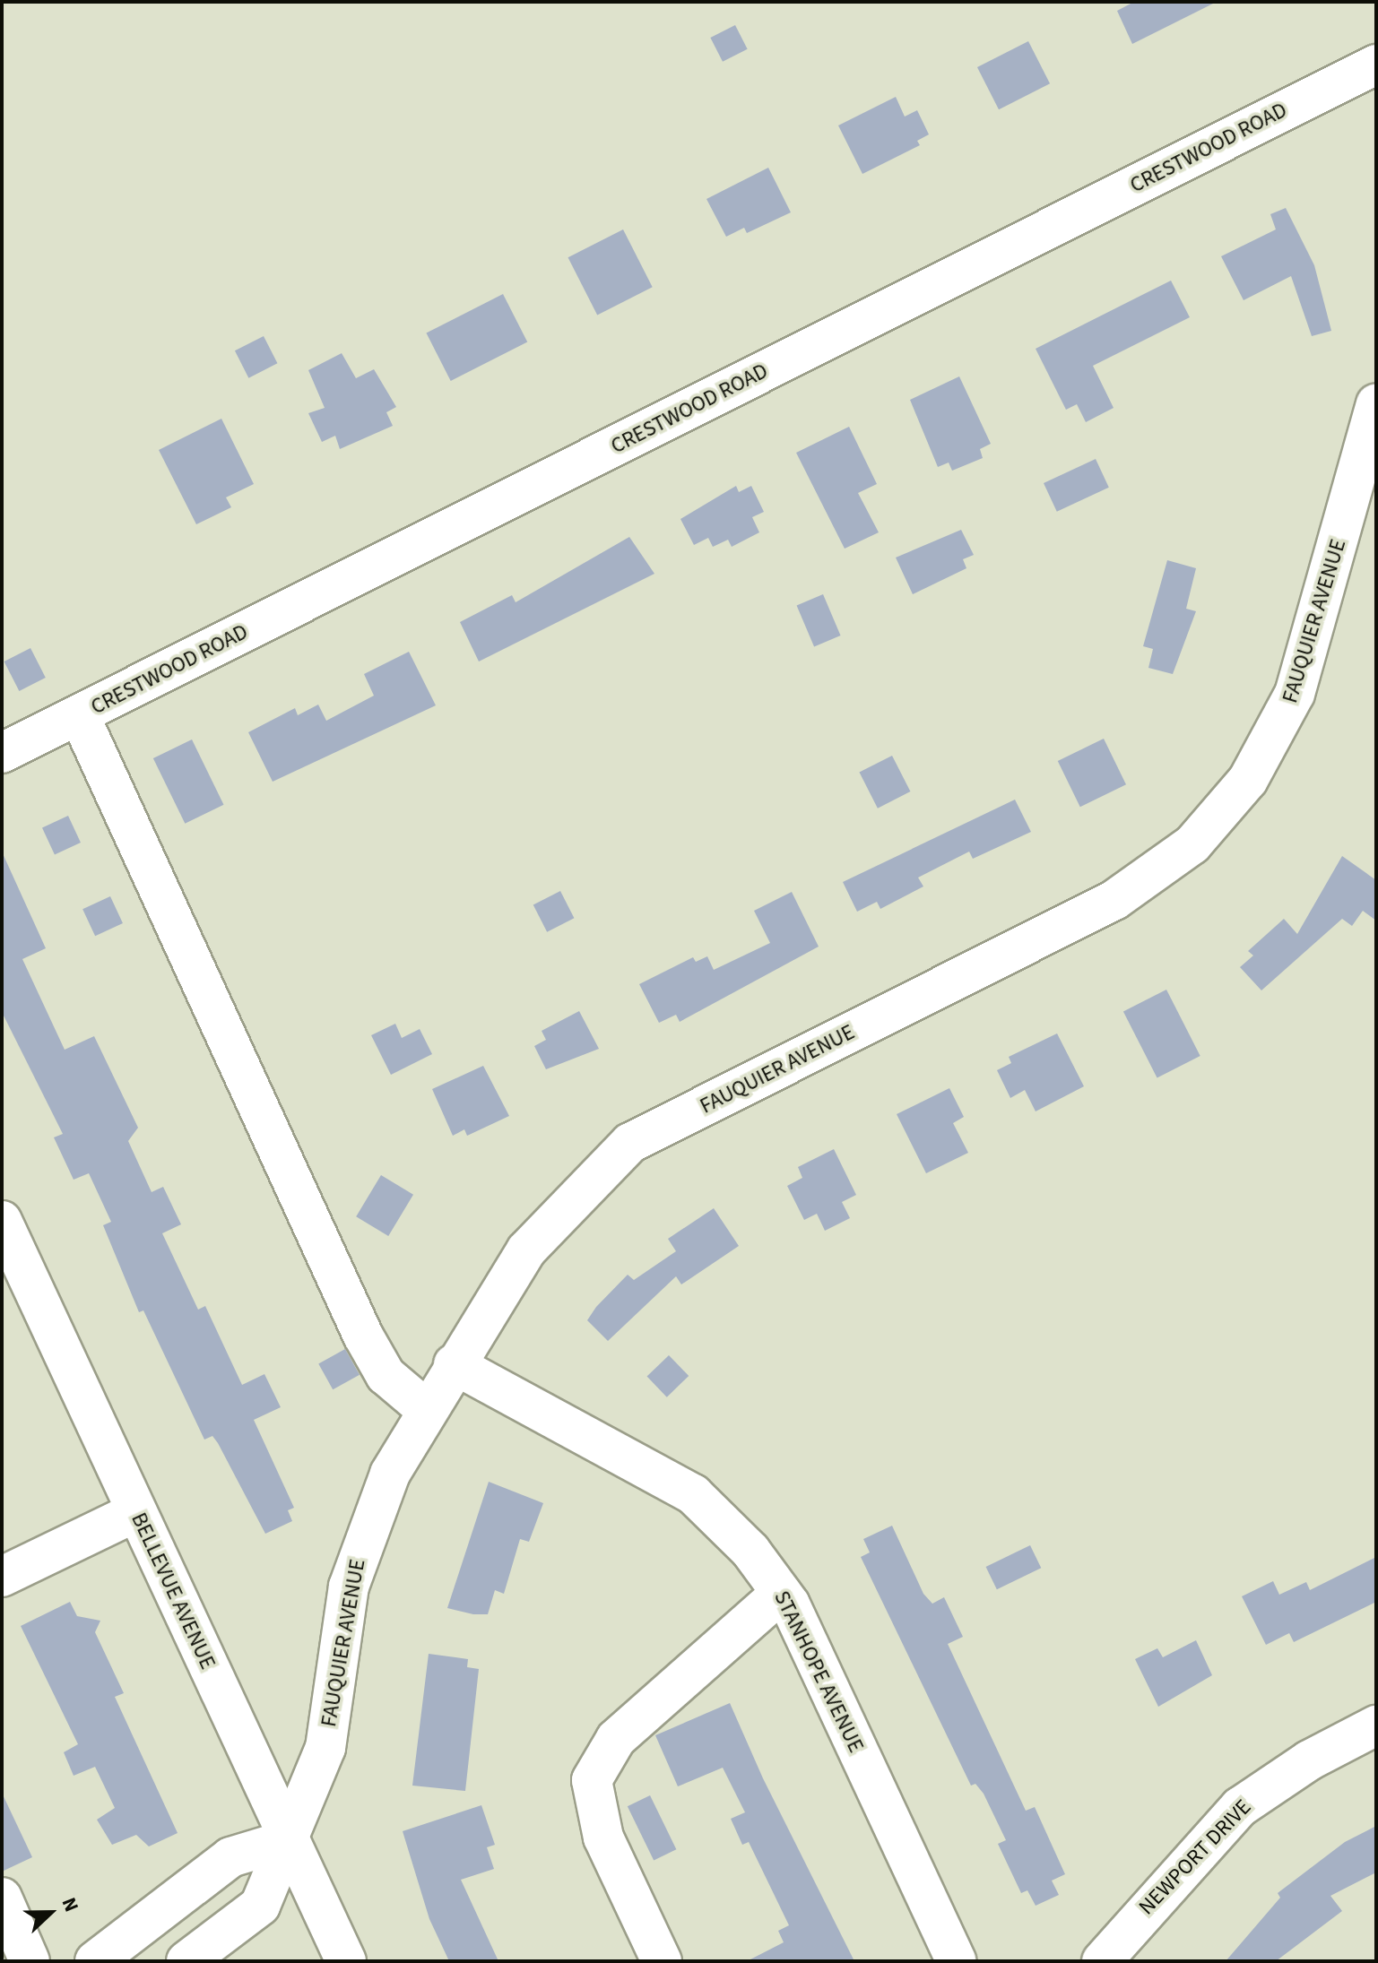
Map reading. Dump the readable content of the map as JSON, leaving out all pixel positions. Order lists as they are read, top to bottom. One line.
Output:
{"streets":{"street":["CRESTWOOD ROAD","FAUQUIER AVENUE","BELLEVUE AVENUE","STANHOPE AVENUE","NEWPORT DRIVE"]},"crossings":[["FAUQUIER AVENUE","BELLEVUE AVENUE"],["FAUQUIER AVENUE","STANHOPE AVENUE"]],"north":"right"}
